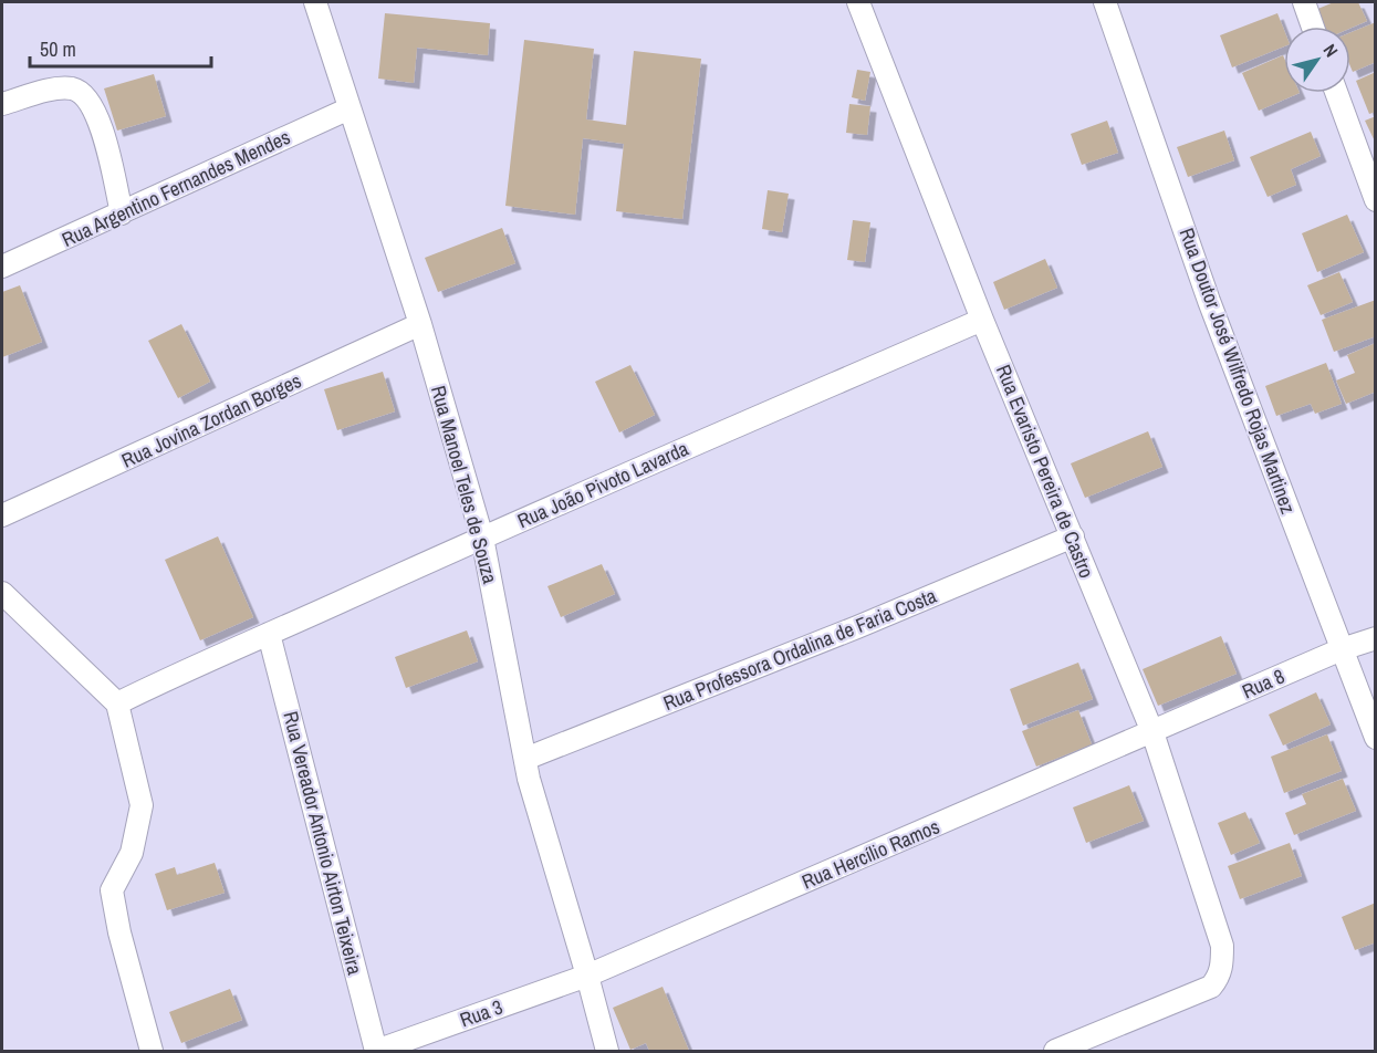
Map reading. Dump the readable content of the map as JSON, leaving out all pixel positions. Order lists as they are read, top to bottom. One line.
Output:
{"streets":{"street":["Rua Argentino Fernandes Mendes","Rua Doutor José Wilfredo Rojas Martinez","Rua Jovina Zordan Borges","Rua Evaristo Pereira de Castro","Rua Manoel Teles de Souza","Rua João Pivoto Lavarda","Rua Professora Ordalina de Faria Costa","Rua 8","Rua Vereador Antonio Airton Teixeira","Rua Hercílio Ramos","Rua 3"]},"crossings":[["Rua Argentino Fernandes Mendes","Rua Manoel Teles de Souza"],["Rua Doutor José Wilfredo Rojas Martinez","Rua 8"],["Rua Jovina Zordan Borges","Rua Manoel Teles de Souza"],["Rua Evaristo Pereira de Castro","Rua João Pivoto Lavarda"],["Rua Evaristo Pereira de Castro","Rua Professora Ordalina de Faria Costa"],["Rua Evaristo Pereira de Castro","Rua 8"],["Rua Evaristo Pereira de Castro","Rua Hercílio Ramos"],["Rua Manoel Teles de Souza","Rua João Pivoto Lavarda"],["Rua Manoel Teles de Souza","Rua Professora Ordalina de Faria Costa"],["Rua Manoel Teles de Souza","Rua Hercílio Ramos"],["Rua Manoel Teles de Souza","Rua 3"],["Rua João Pivoto Lavarda","Rua Vereador Antonio Airton Teixeira"],["Rua 8","Rua Hercílio Ramos"],["Rua Vereador Antonio Airton Teixeira","Rua 3"],["Rua Hercílio Ramos","Rua 3"]],"scale_bar":"50 m","north":"top right"}
